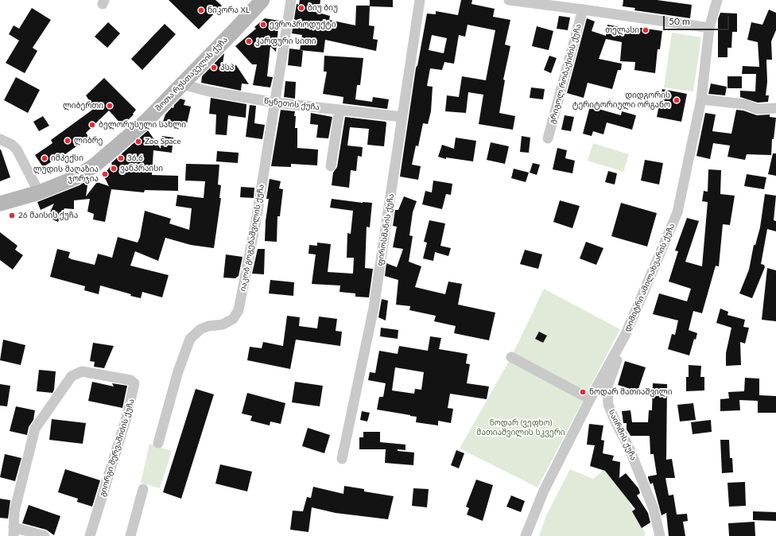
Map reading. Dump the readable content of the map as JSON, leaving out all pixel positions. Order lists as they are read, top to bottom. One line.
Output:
{"streets":{"main road":["შოთა რუსთაველის ქუჩა"],"street":["გრიგოლ რობაქიძის ქუჩა","წყნეთის ქუჩა","ფიროსმანის ქუჩა","იაკობ გოგებაშვილის ქუჩა","დიმიტრი ამილახვარის ქუჩა","საირმის ქუჩა","გიორგი შერვაშიძის ქუჩა"]},"crossings":[["შოთა რუსთაველის ქუჩა","წყნეთის ქუჩა"],["წყნეთის ქუჩა","ფიროსმანის ქუჩა"],["წყნეთის ქუჩა","იაკობ გოგებაშვილის ქუჩა"],["დიმიტრი ამილახვარის ქუჩა","საირმის ქუჩა"]],"parks":["ნოდარ (ვეფხო) მათიაშვილის სკვერი"],"places":["ბიუ ბიუ","ნიკორა XL","ევროპროდუქტი","თელასი","კარფური სითი","პსპ","დიდგორის ტერიტორიული ორგანო","ლიბერთი","ბელორუსული სახლი","ლიბრე","Zoo Space","იმპექსი","36.6","ვანპრაისი","ლუდის მაღაზია ჯორჯია","26 მაისის ქუჩა","ნოდარ მათიაშვილი"],"scale_bar":"50 m"}
